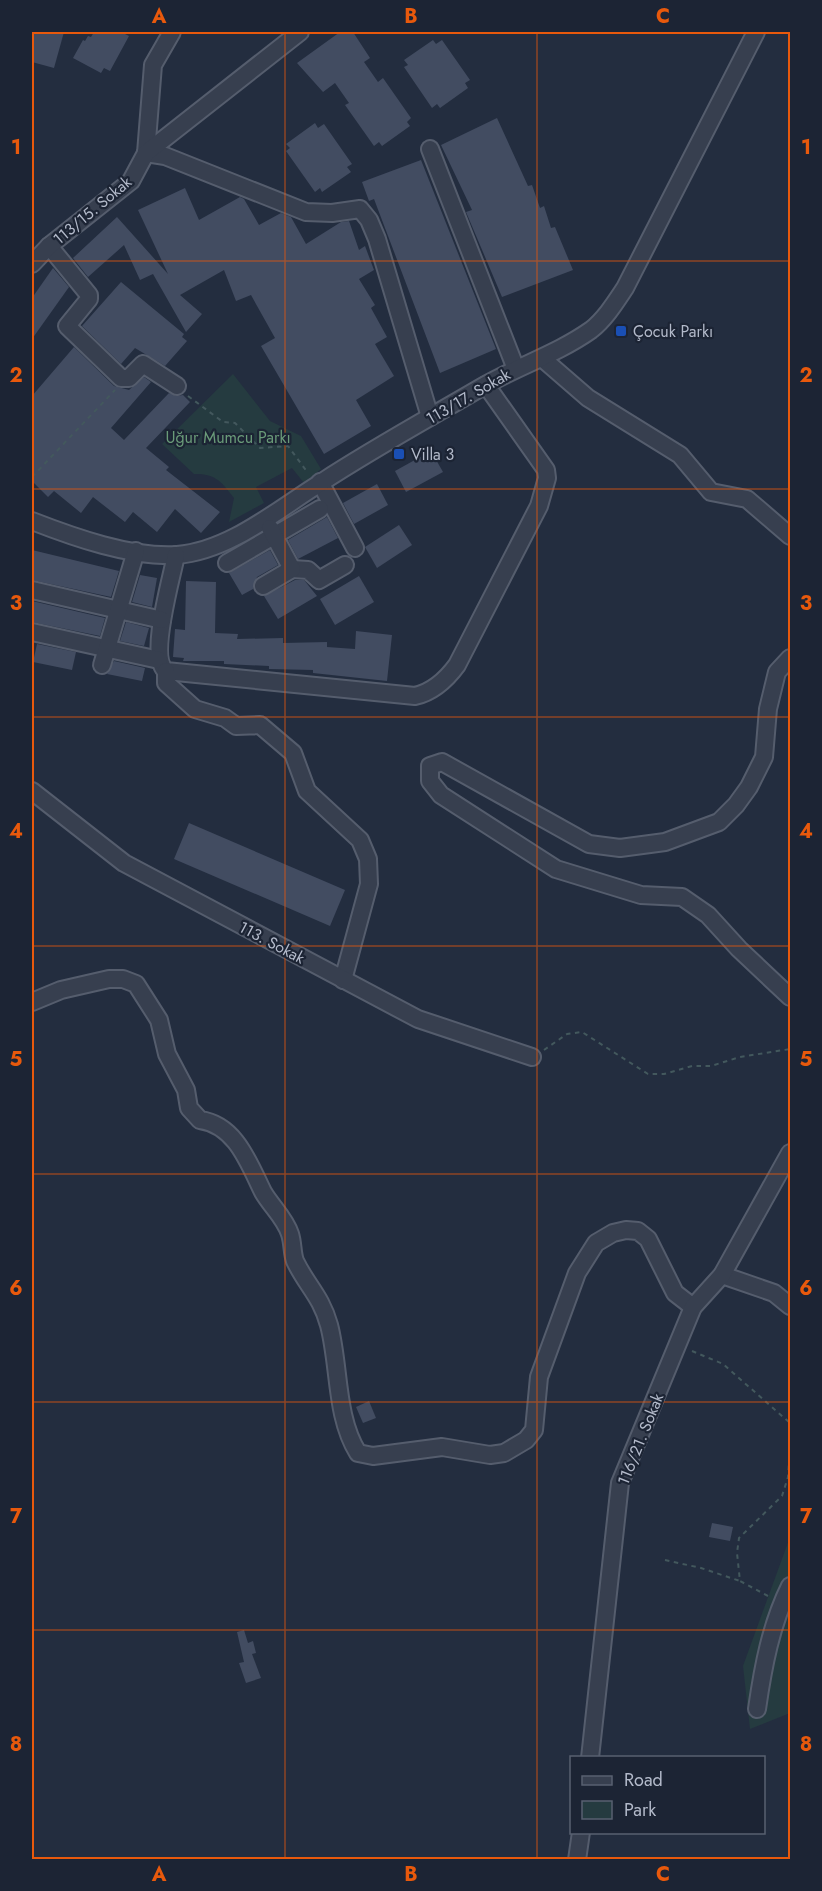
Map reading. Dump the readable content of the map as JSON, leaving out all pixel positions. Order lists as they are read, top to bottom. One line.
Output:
{"streets":{"street":["113/15. Sokak","113/17. Sokak","113. Sokak","116/21. Sokak"]},"parks":["Uğur Mumcu Parkı"],"places":{"transit":["Çocuk Parkı","Villa 3"]},"legend":["Road","Park"],"grid":{"columns":["A","B","C"],"rows":["1","2","3","4","5","6","7","8"]}}
